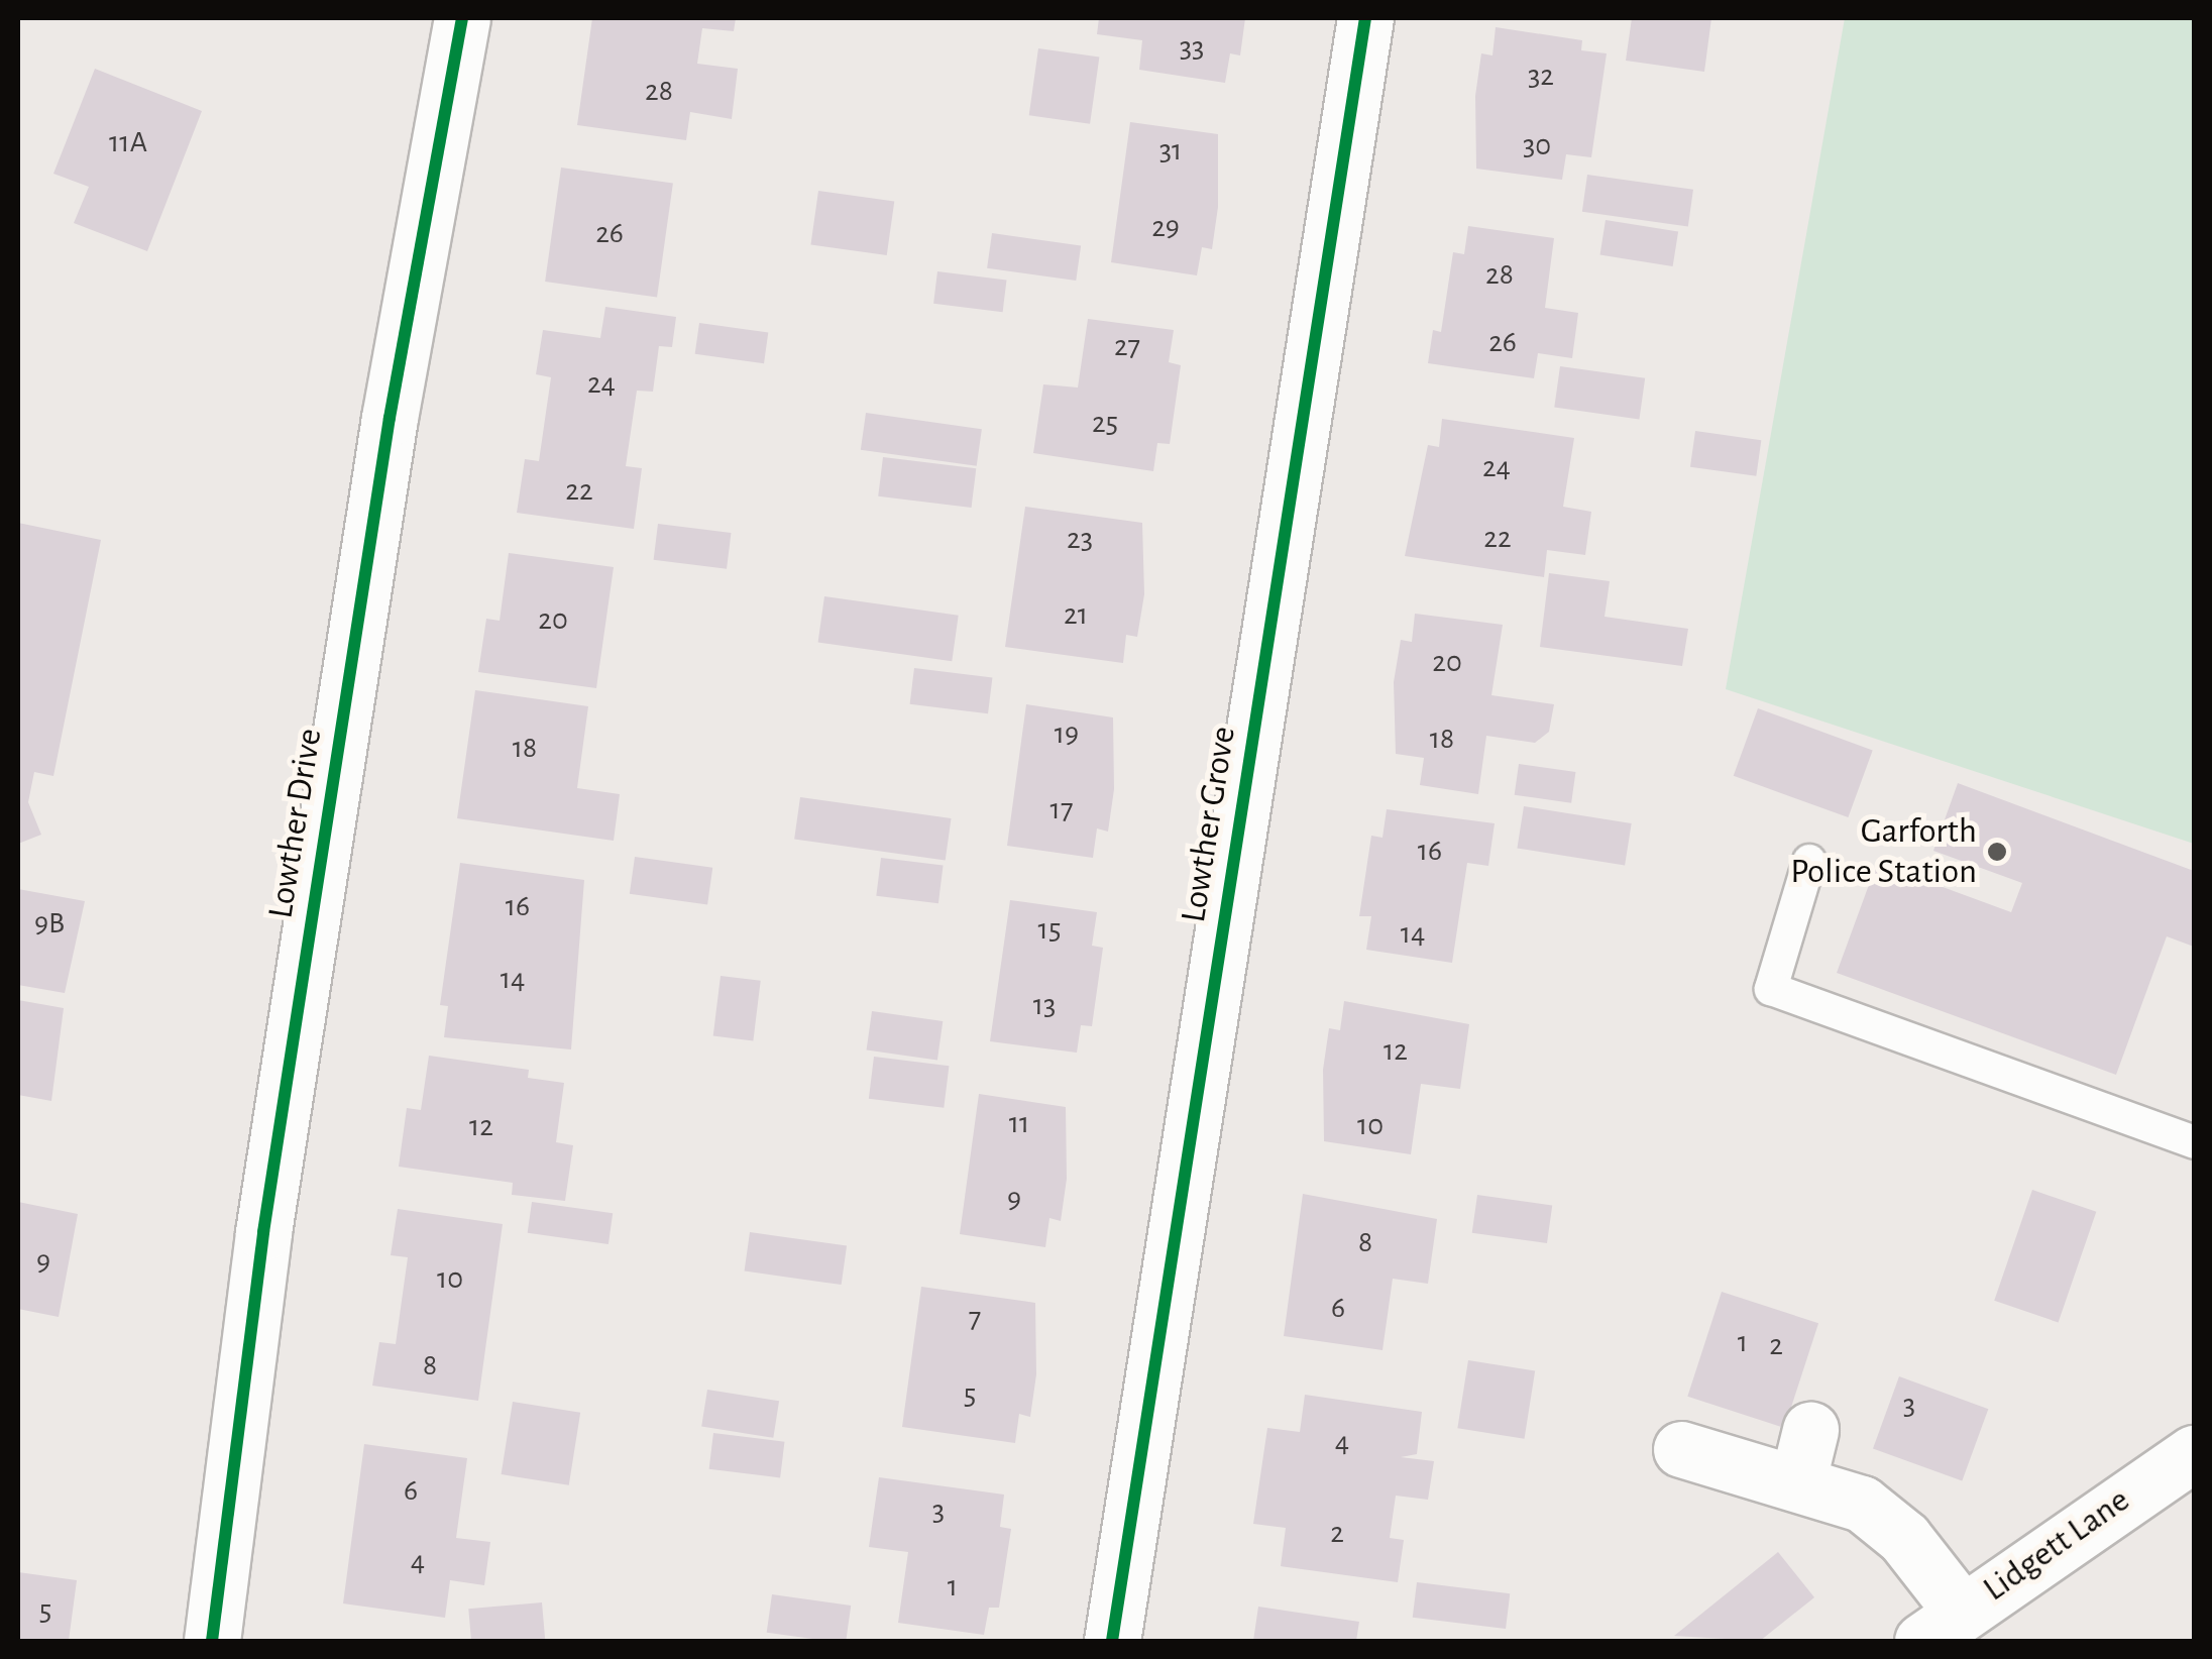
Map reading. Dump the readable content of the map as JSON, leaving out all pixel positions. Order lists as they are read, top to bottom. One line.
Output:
{"streets":{"street":["Lowther Drive","Lowther Grove","Lidgett Lane"]},"places":["Garforth Police Station"],"house_numbers":["33","32","28","11A","30","31","29","26","28","26","27","24","25","24","22","22","23","21","20","20","19","18","18","17","16","16","9B","15","14","14","13","12","11","10","12","9","8","9","10","6","7","1","2","8","5","3","4","6","3","2","4","1","5"]}
